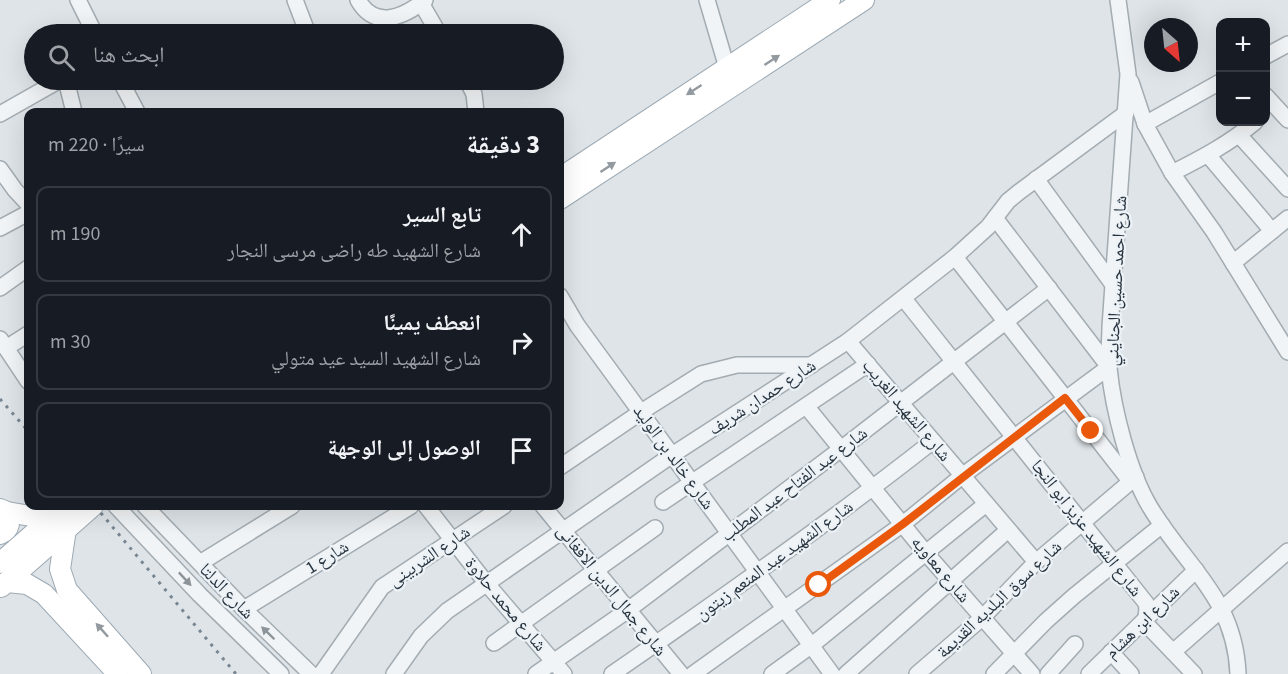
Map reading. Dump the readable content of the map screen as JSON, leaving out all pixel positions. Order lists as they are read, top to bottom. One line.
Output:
{"streets":{"street":["شارع احمد حسين الجنايني","شارع حمدان شريف","شارع الشهيد الغريب","شارع خالد بن الوليد","شارع عبد الفتاح عبد المطلب","شارع الشهيد عزيز ابو النجا","شارع الشربينى","شارع 1","شارع الشهيد عبد المنعم زيتون","شارع معاويه","شارع جمال الدين الافغانى","شارع الدلتا","شارع سوق البلديه القديمة","شارع محمد حلاوة","شارع ابن هشام"]},"crossings":[["شارع احمد حسين الجنايني","شارع حمدان شريف"],["شارع احمد حسين الجنايني","شارع سوق البلديه القديمة"],["شارع احمد حسين الجنايني","شارع ابن هشام"],["شارع حمدان شريف","شارع الشهيد الغريب"],["شارع حمدان شريف","شارع خالد بن الوليد"],["شارع حمدان شريف","شارع الشهيد عزيز ابو النجا"],["شارع حمدان شريف","شارع جمال الدين الافغانى"],["شارع حمدان شريف","شارع محمد حلاوة"],["شارع الشهيد الغريب","شارع عبد الفتاح عبد المطلب"],["شارع الشهيد الغريب","شارع الشهيد عبد المنعم زيتون"],["شارع الشهيد الغريب","شارع سوق البلديه القديمة"],["شارع خالد بن الوليد","شارع عبد الفتاح عبد المطلب"],["شارع خالد بن الوليد","شارع الشهيد عبد المنعم زيتون"],["شارع عبد الفتاح عبد المطلب","شارع الشهيد عزيز ابو النجا"],["شارع عبد الفتاح عبد المطلب","شارع معاويه"],["شارع عبد الفتاح عبد المطلب","شارع جمال الدين الافغانى"],["شارع عبد الفتاح عبد المطلب","شارع محمد حلاوة"],["شارع الشهيد عزيز ابو النجا","شارع سوق البلديه القديمة"],["شارع الشهيد عزيز ابو النجا","شارع ابن هشام"],["شارع الشربينى","شارع محمد حلاوة"],["شارع 1","شارع الدلتا"],["شارع الشهيد عبد المنعم زيتون","شارع معاويه"],["شارع الشهيد عبد المنعم زيتون","شارع جمال الدين الافغانى"],["شارع معاويه","شارع سوق البلديه القديمة"]],"north":"bottom right","page":{"map_buttons":["+","−"],"search":"ابحث هنا","heading":["3 دقيقة","سيرًا · 220 m"],"list":[["تابع السير","شارع الشهيد طه راضى مرسى النجار","190 m"],["انعطف يمينًا","شارع الشهيد السيد عيد متولي","30 m"],"الوصول إلى الوجهة"]}}
